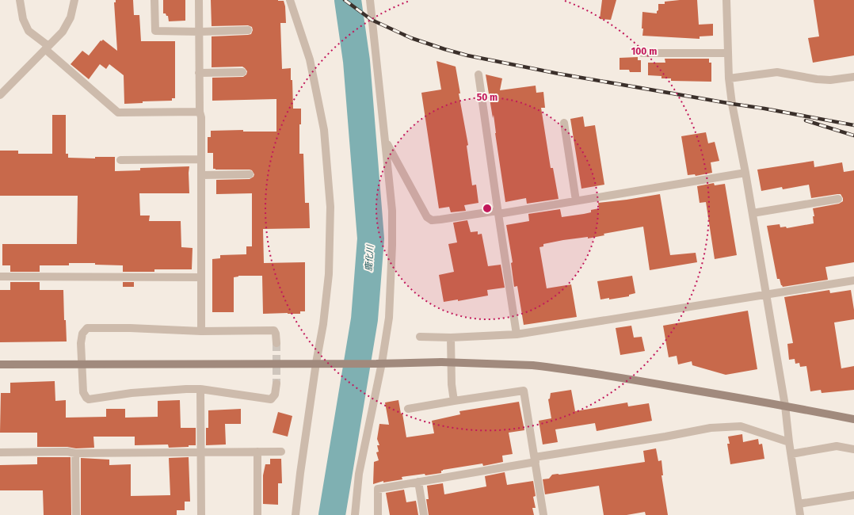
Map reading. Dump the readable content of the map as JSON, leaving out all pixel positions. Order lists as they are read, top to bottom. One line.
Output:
{"water":["鹿化川"],"rings":["100 m","50 m"]}
